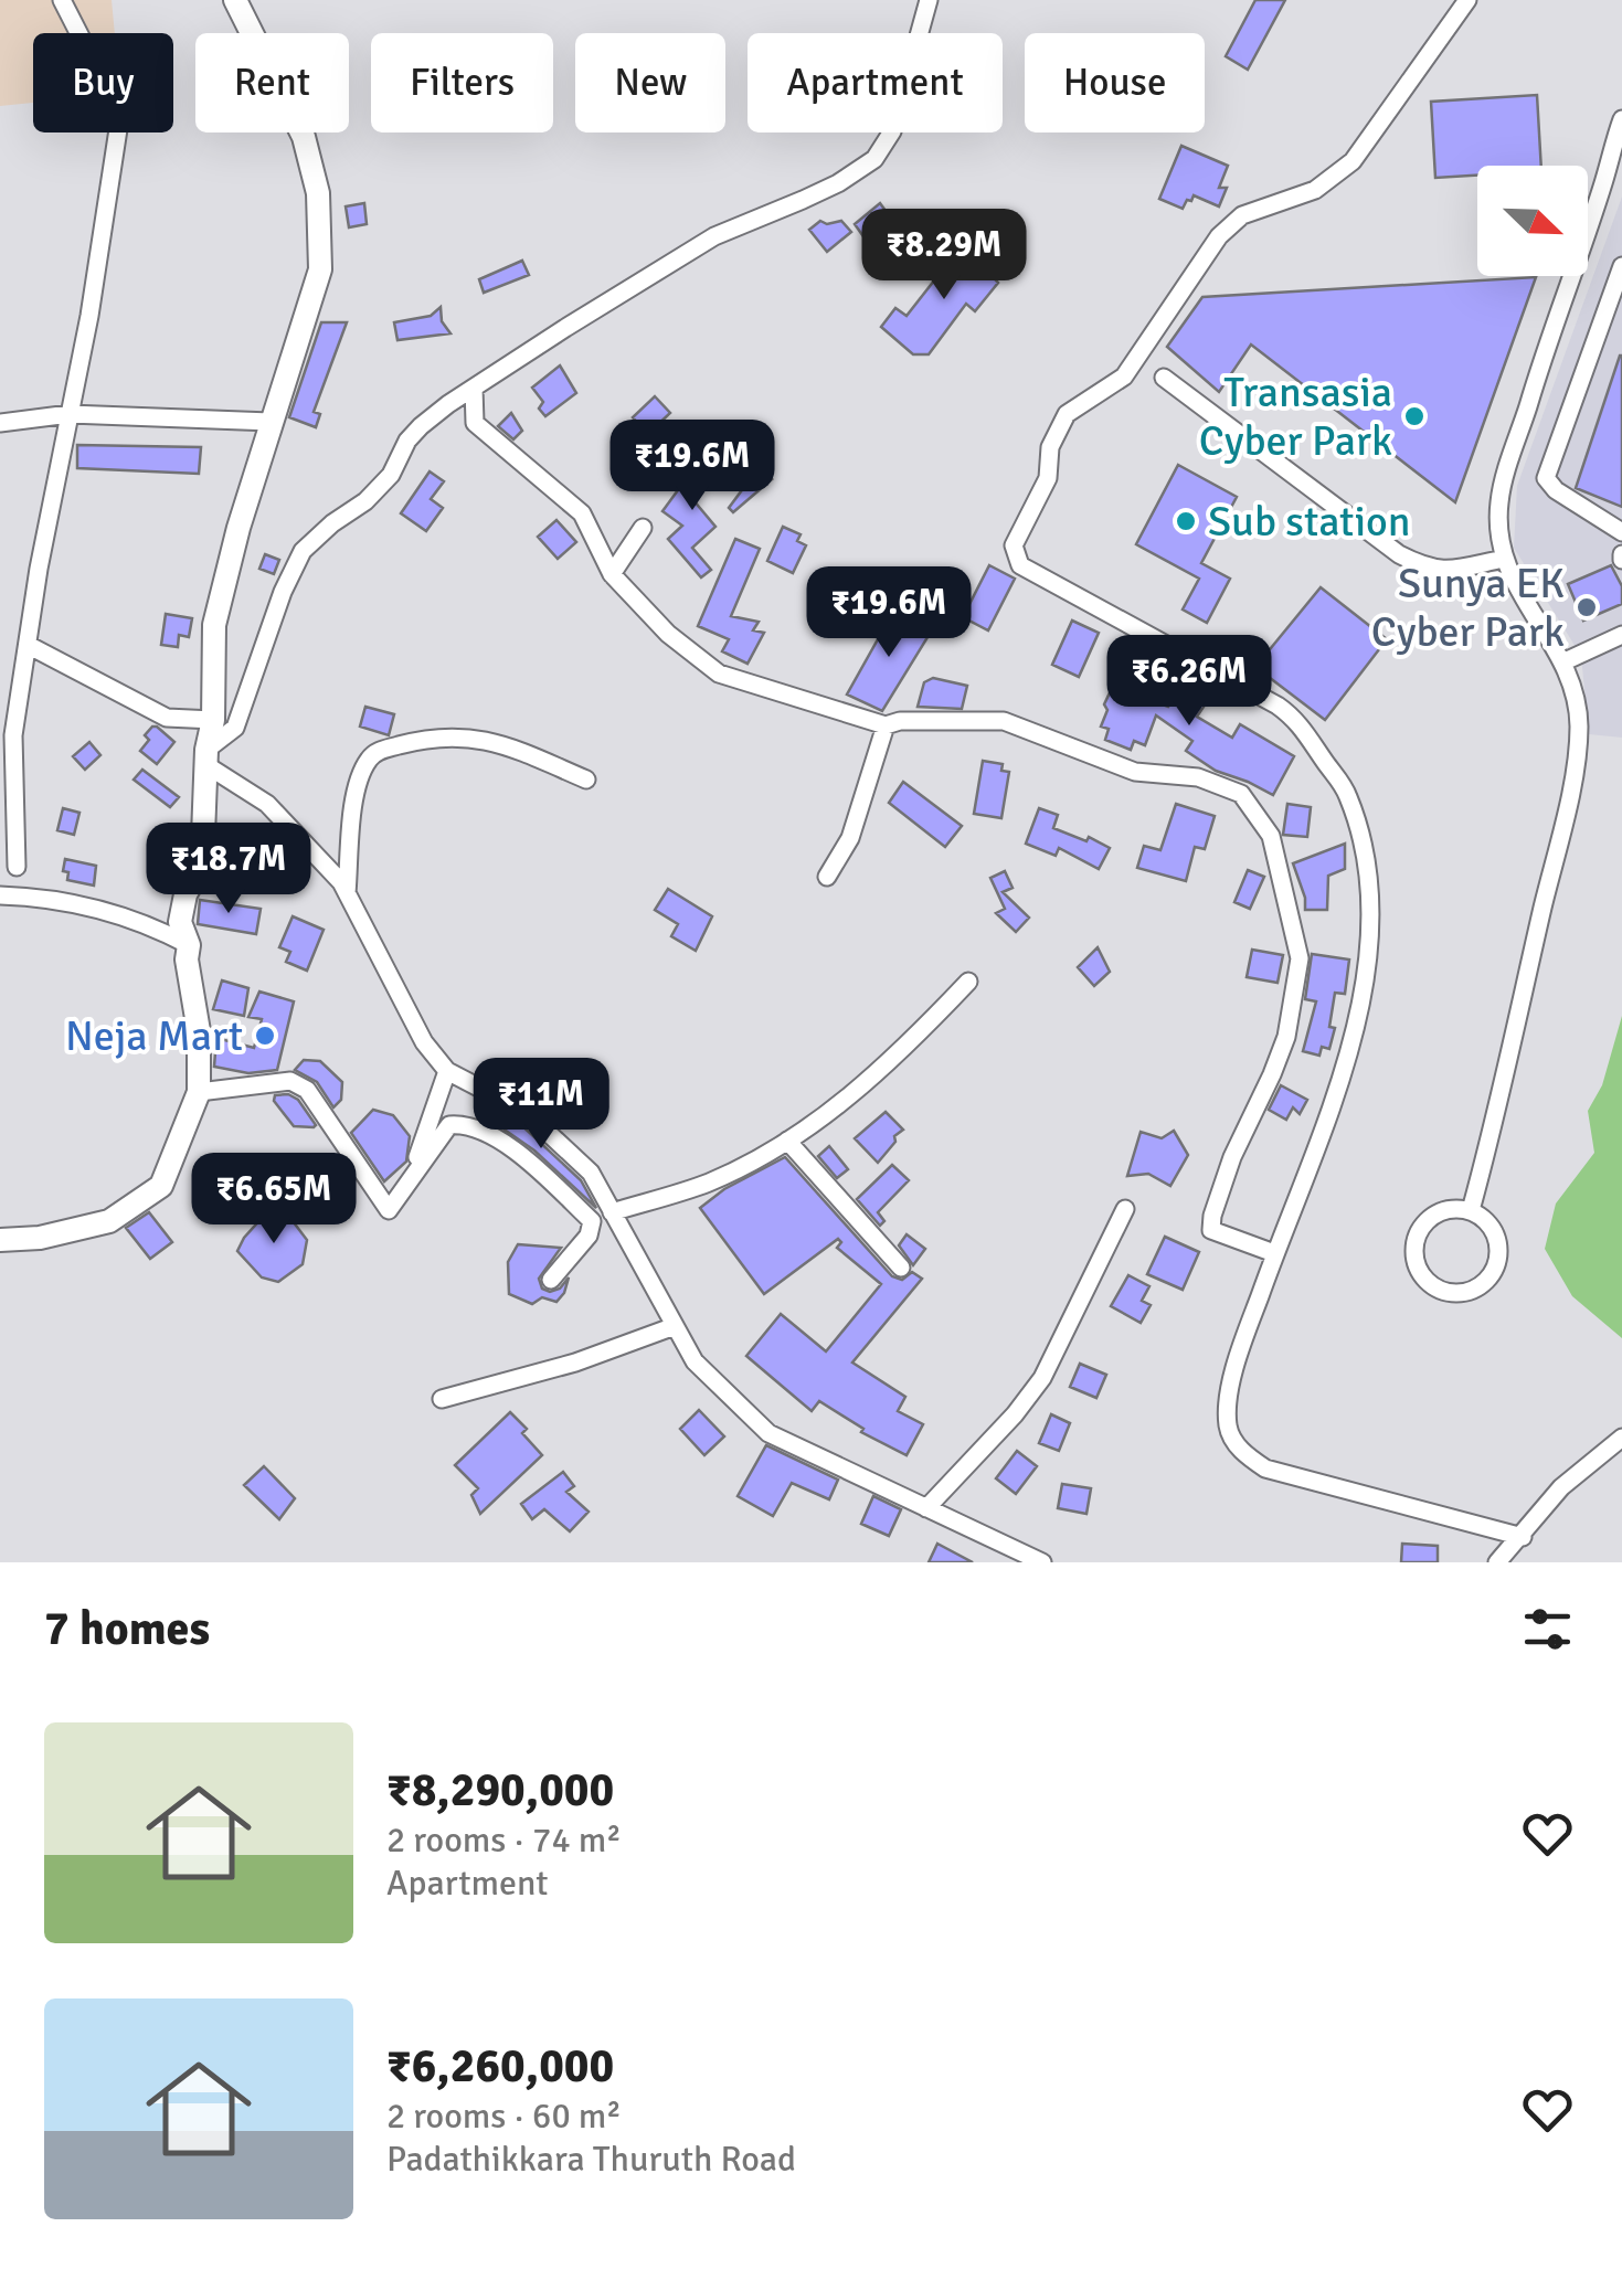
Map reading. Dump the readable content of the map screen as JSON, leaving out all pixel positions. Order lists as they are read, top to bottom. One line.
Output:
{"places":["Transasia Cyber Park","Sub station","Sunya EK Cyber Park","Neja Mart"],"north":"bottom right","page":{"chip":["Buy","Rent","Filters","New","Apartment","House"],"price":["₹8.29M","₹19.6M","₹19.6M","₹6.26M","₹18.7M","₹11M","₹6.65M"],"heading":"7 homes","list":[{"name":"₹8,290,000","note":"2 rooms · 74 m² · Apartment"},{"name":"₹6,260,000","note":"2 rooms · 60 m² · Padathikkara Thuruth Road"}]}}
